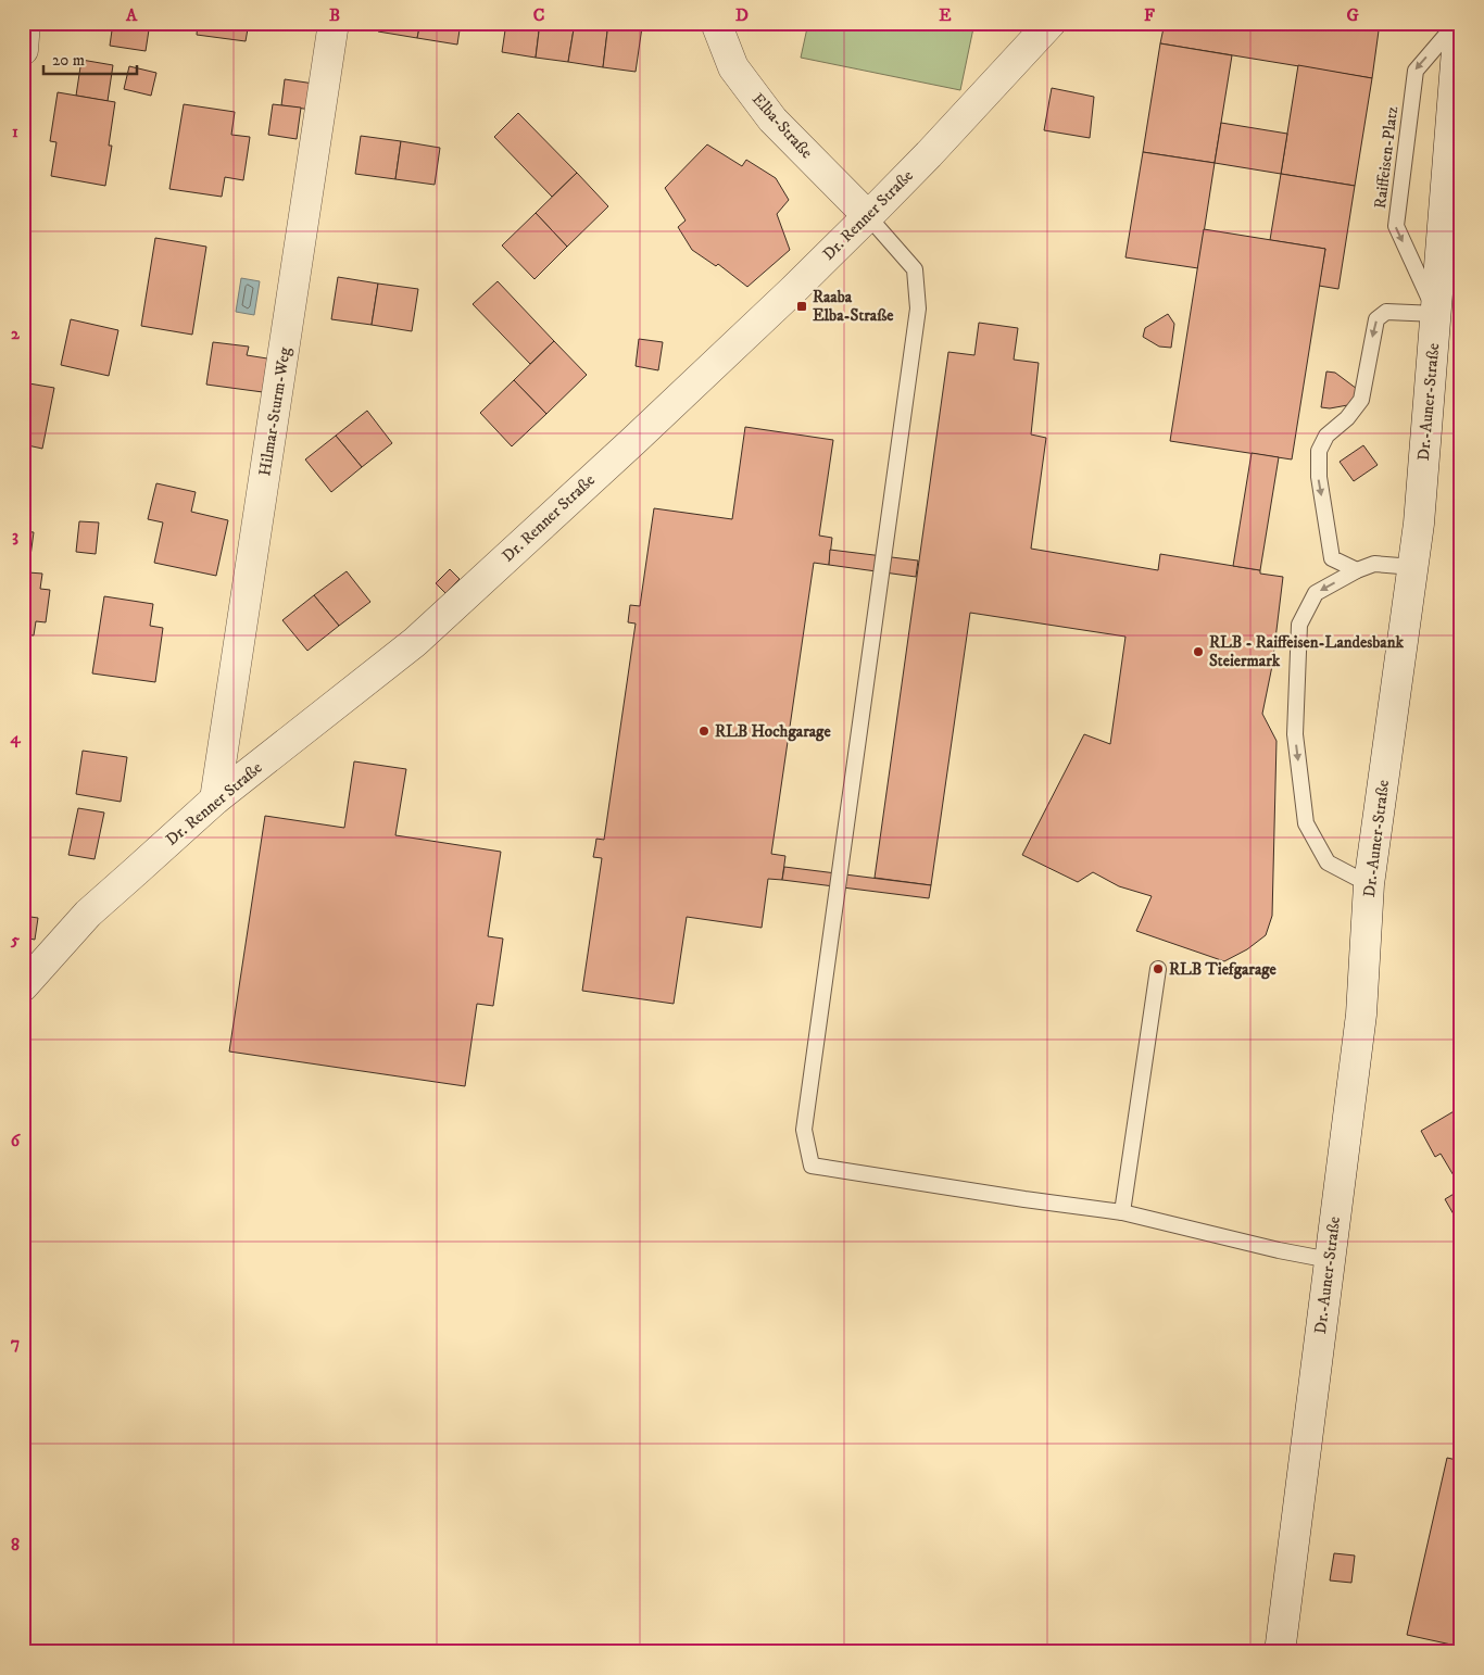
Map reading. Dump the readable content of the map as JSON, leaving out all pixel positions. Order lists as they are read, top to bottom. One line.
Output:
{"streets":{"street":["Elba-Straße","Dr. Renner Straße","Dr.-Auner-Straße","Hilmar-Sturm-Weg"],"lane":["Raiffeisen-Platz"]},"crossings":[["Elba-Straße","Dr. Renner Straße"],["Raiffeisen-Platz","Dr.-Auner-Straße"],["Dr. Renner Straße","Hilmar-Sturm-Weg"]],"one_way":["Raiffeisen-Platz"],"places":{"transit":["Raaba Elba-Straße"],"other":["RLB - Raiffeisen-Landesbank Steiermark","RLB Hochgarage","RLB Tiefgarage"]},"scale_bar":"20 m","grid":{"columns":["A","B","C","D","E","F","G"],"rows":["1","2","3","4","5","6","7","8"]}}
